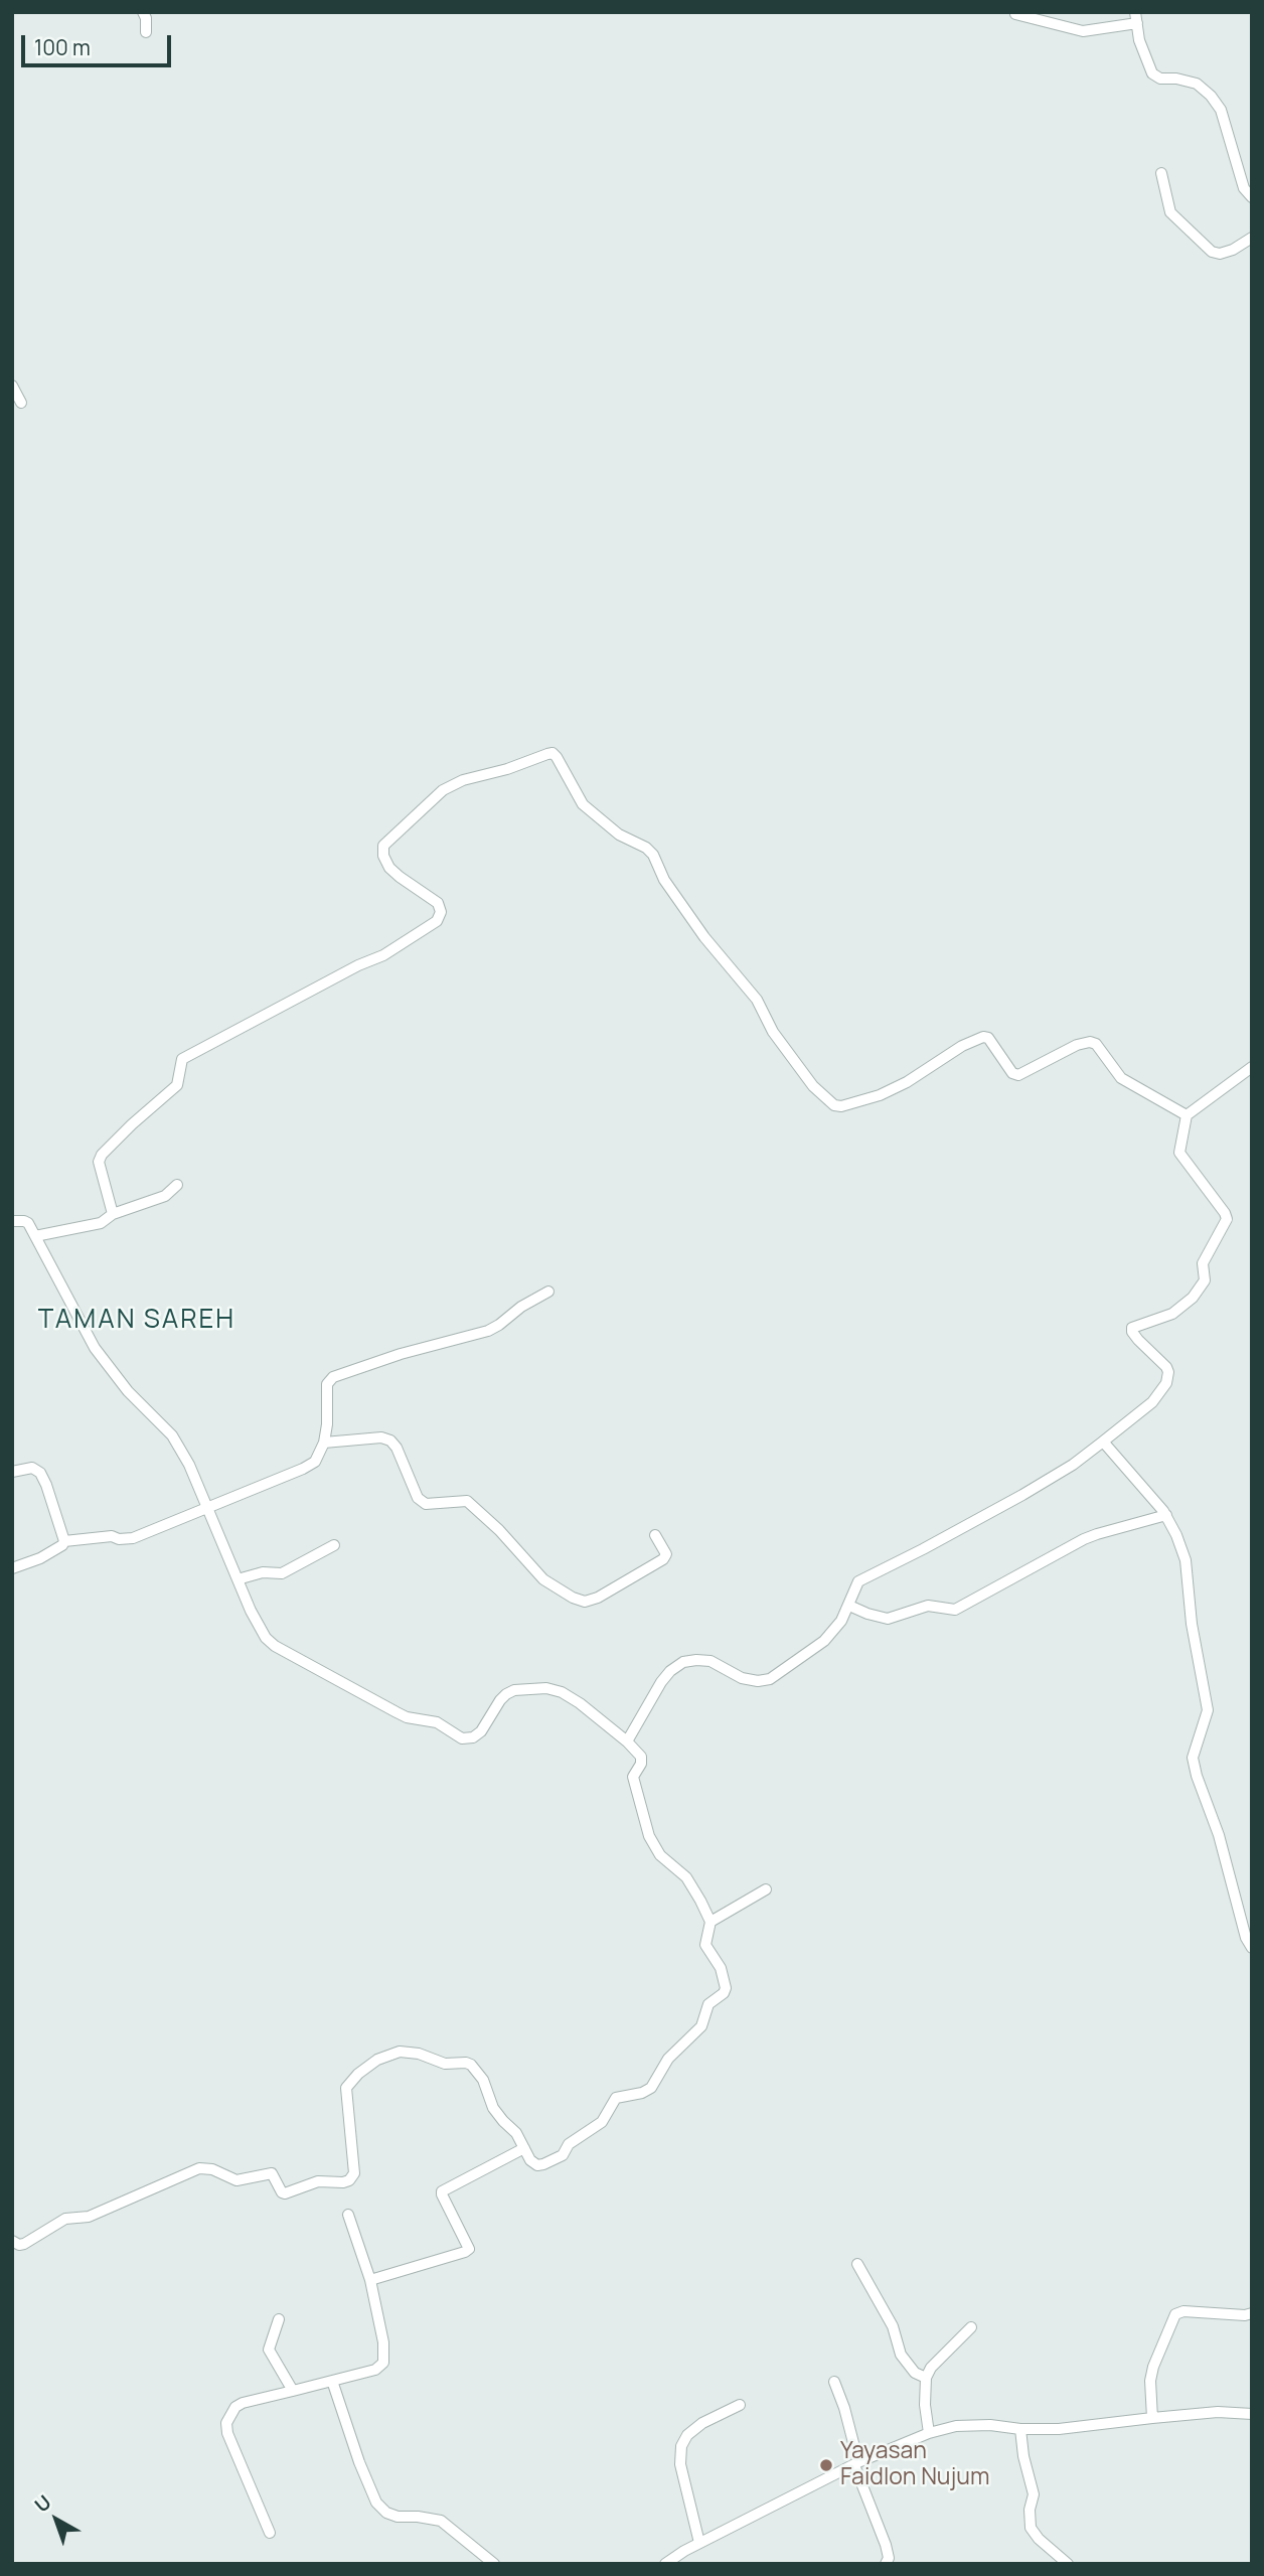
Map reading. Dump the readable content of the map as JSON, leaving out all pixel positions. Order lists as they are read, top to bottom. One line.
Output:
{"districts":["TAMAN SAREH"],"places":["Yayasan Faidlon Nujum"],"scale_bar":"100 m","north":"top left"}
